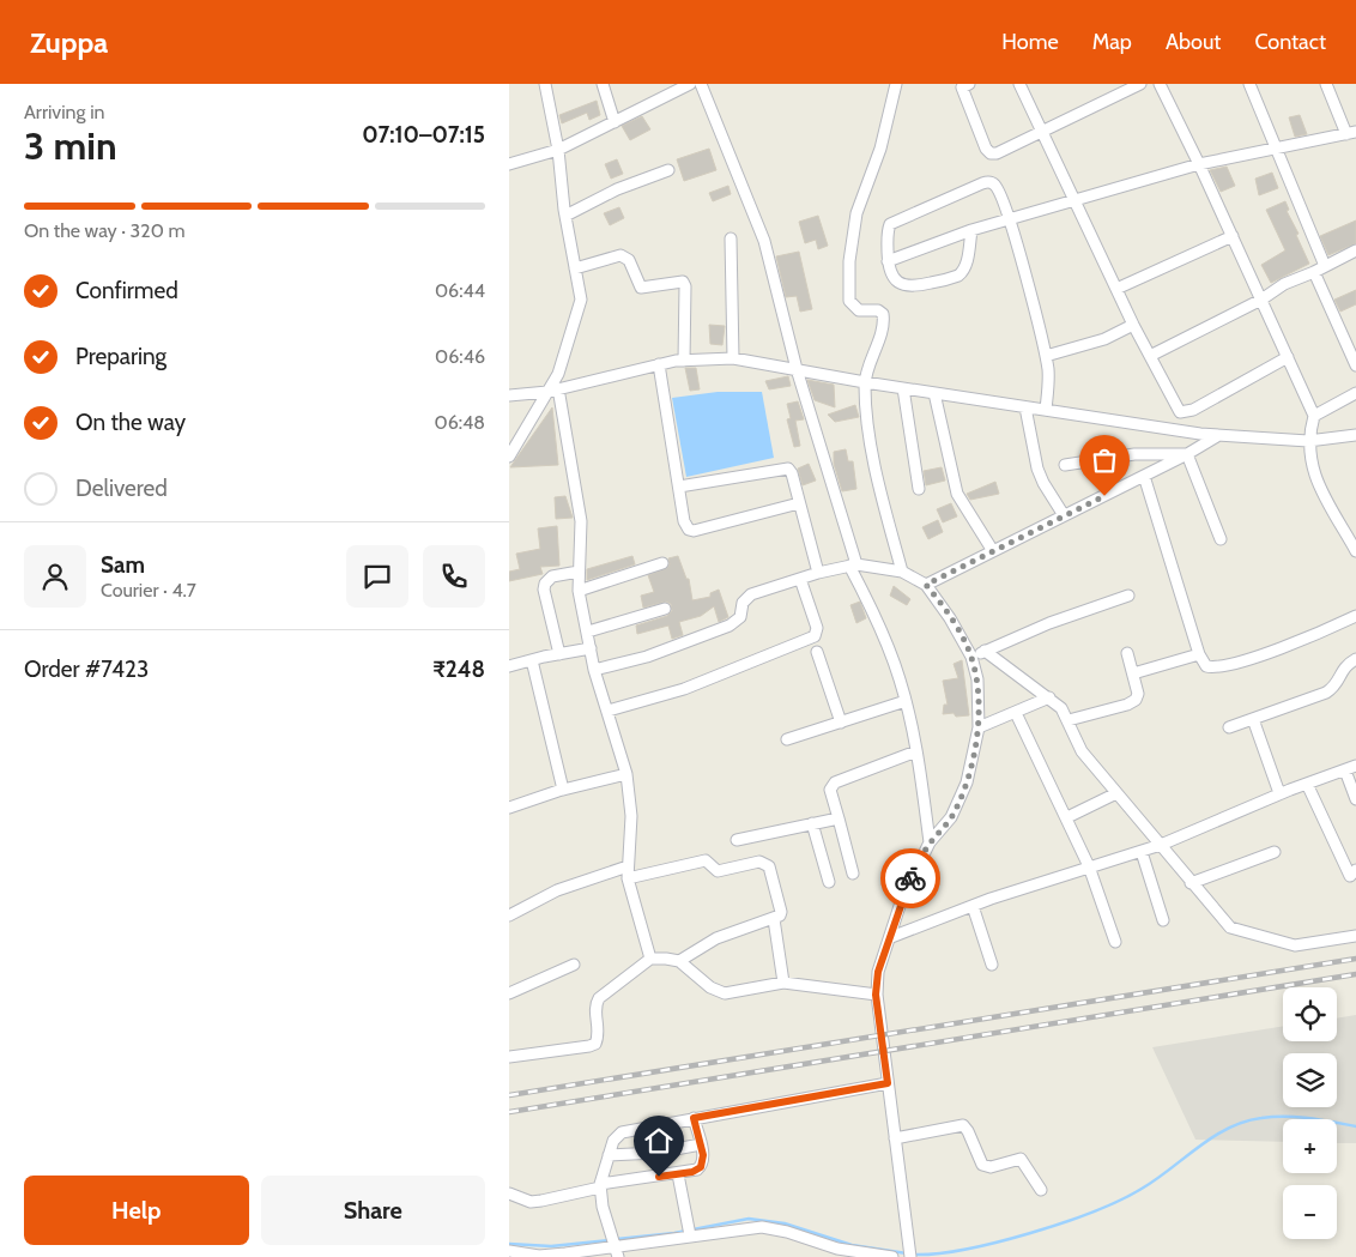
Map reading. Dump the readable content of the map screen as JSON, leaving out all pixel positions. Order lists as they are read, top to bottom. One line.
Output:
{"page":{"header":"Zuppa","nav":["Home","Map","About","Contact"],"heading":["3 min","Arriving in","07:10–07:15"],"panel":["Sam","Courier · 4.7","Order #7423","₹248"],"bar":"On the way · 320 m","list":[["Confirmed","06:44"],["Preparing","06:46"],["On the way","06:48"],"Delivered"],"map_buttons":["+","−"],"buttons":["Help","Share"]}}
